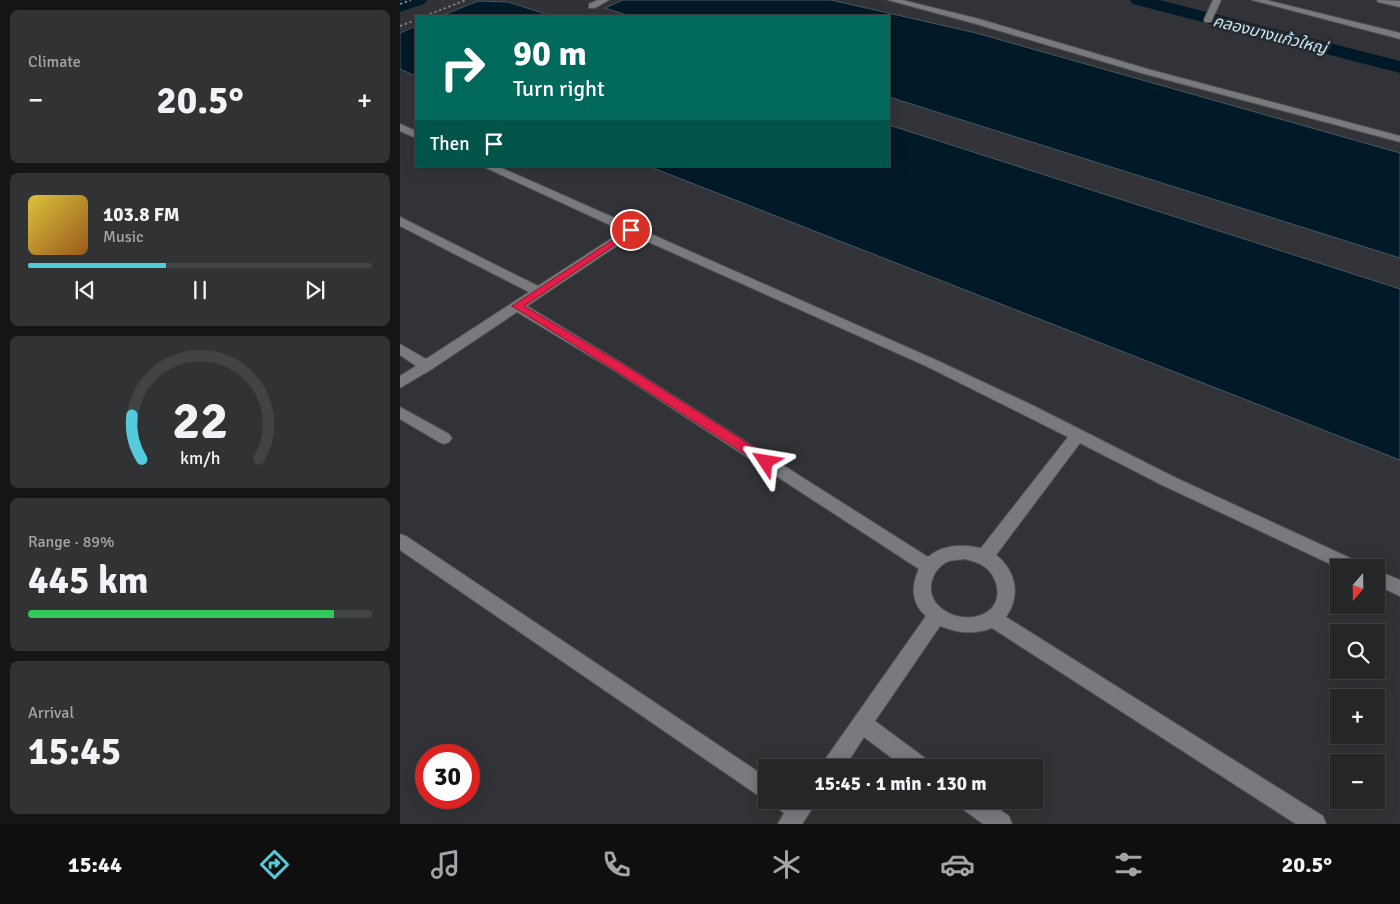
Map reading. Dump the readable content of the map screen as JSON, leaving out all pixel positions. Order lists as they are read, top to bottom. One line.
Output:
{"water":["คลองบางแก้วใหญ่"],"north":"bottom","page":{"tile":["Climate",["Range · 89%","445 km"],["Arrival","15:45"]],"turn":["90 m","Turn right"],"heat":["−","20.5°","+"],"then":"Then","song":["103.8 FM","Music"],"map_buttons":["+","−"],"limit":"30","trip":"15:45 · 1 min · 130 m","tabs":["15:44","20.5°"],"gauge":["22","km/h"]}}
